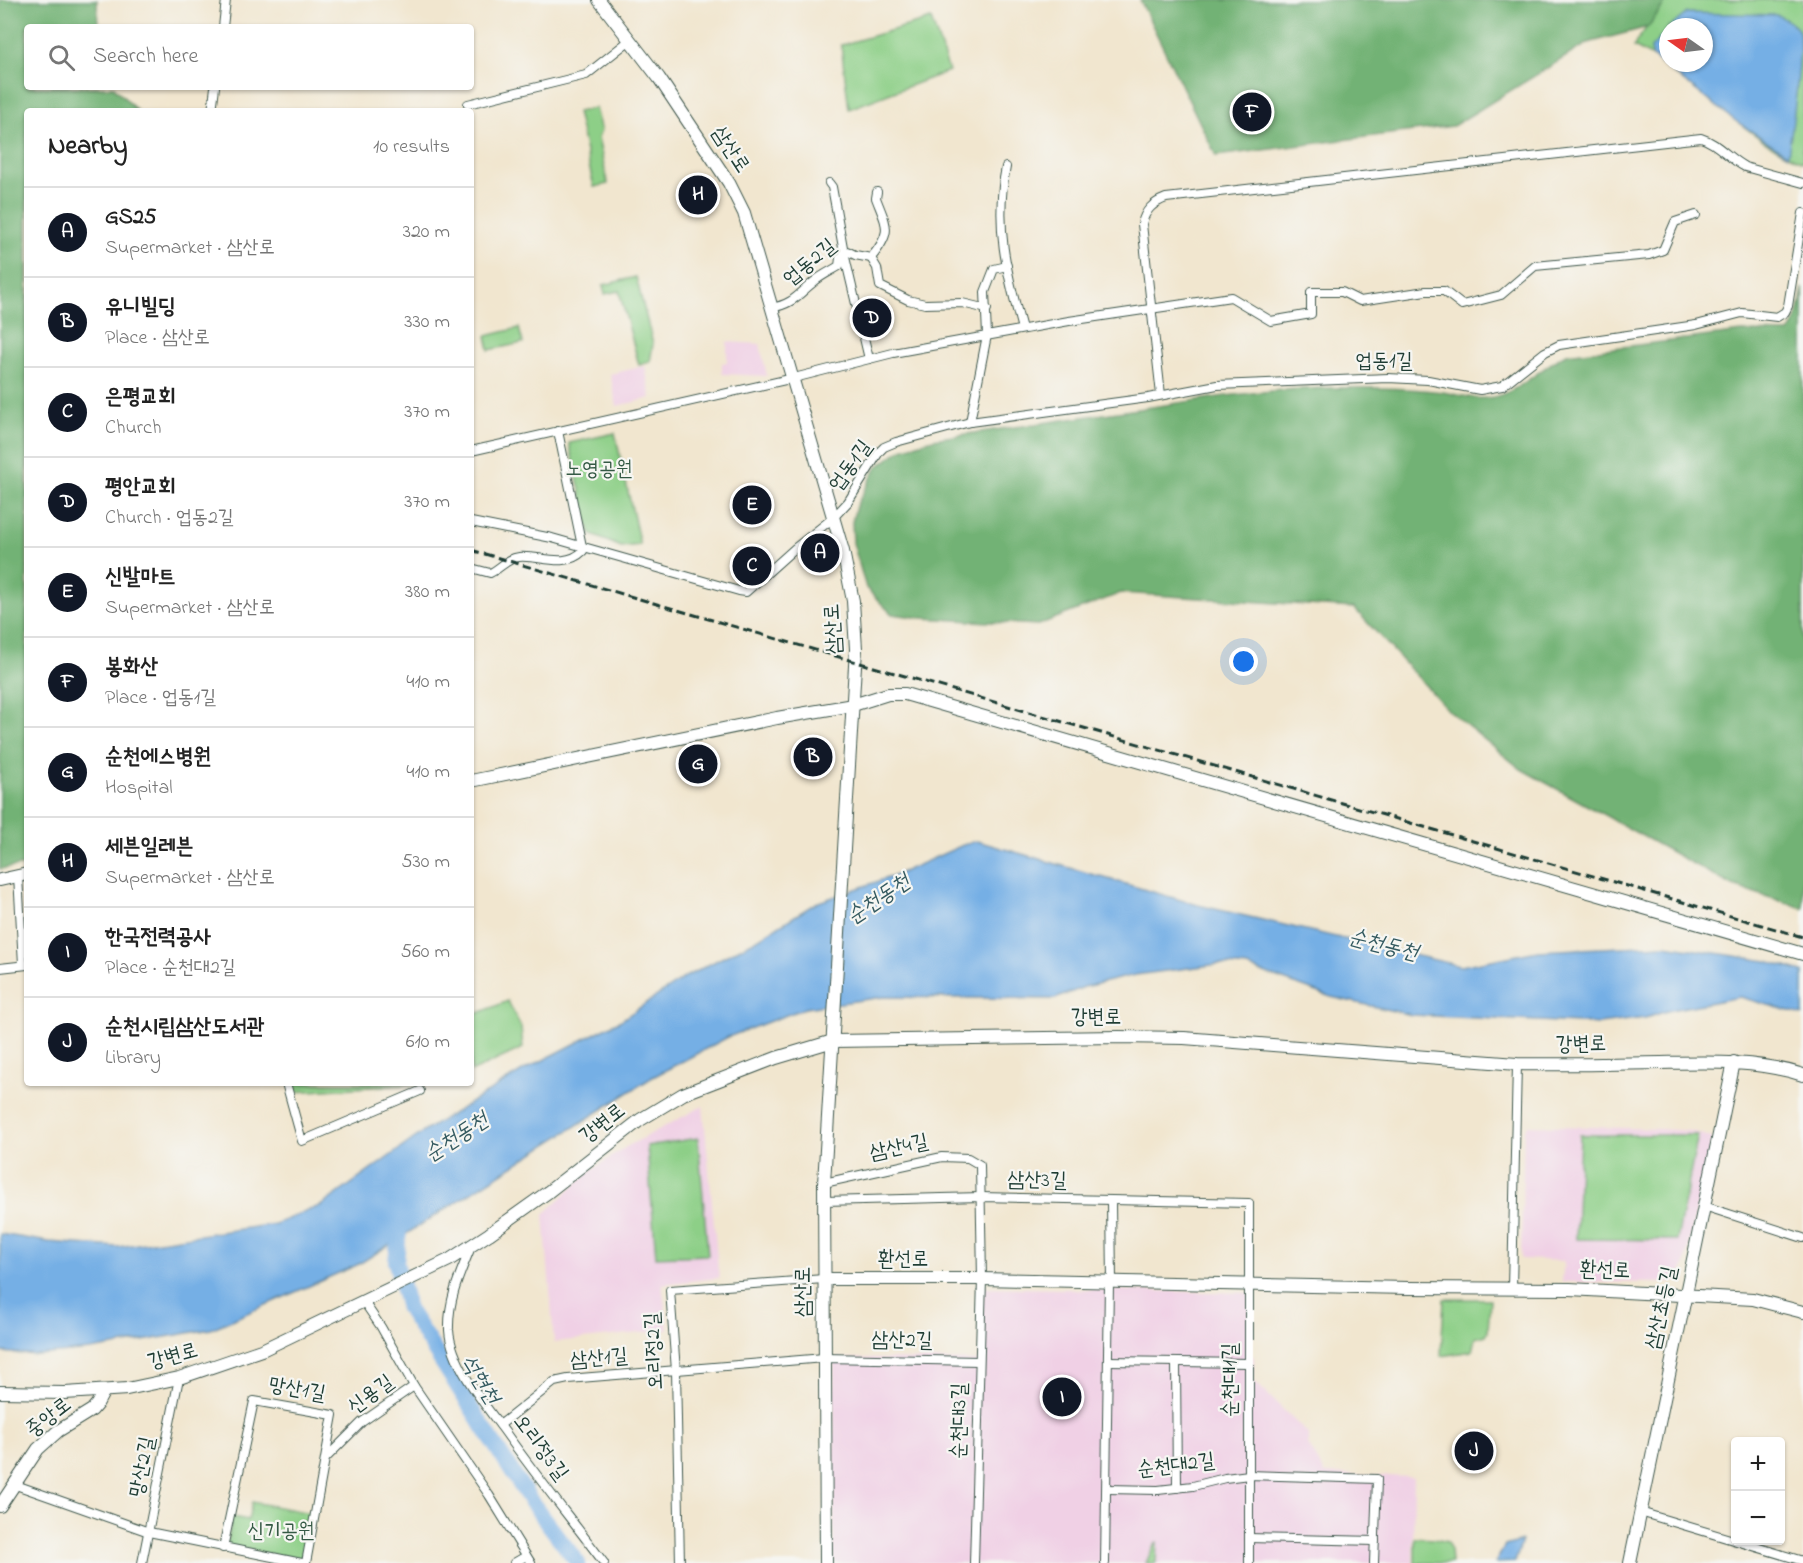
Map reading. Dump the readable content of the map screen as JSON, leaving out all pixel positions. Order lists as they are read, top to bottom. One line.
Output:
{"streets":{"main road":["삼산로","강변로","환선로","삼산초등길","중앙로"],"street":["업동2길","업동1길","삼산4길","삼산3길","삼산2길","오리정2길","삼산1길","순천대1길","망산1길","신용길","순천대3길","오리정3길","순천대2길","망산2길"]},"crossings":[["삼산로","업동2길"],["삼산로","업동1길"],["삼산로","강변로"],["삼산로","삼산4길"],["삼산로","삼산3길"],["삼산로","환선로"],["삼산로","삼산2길"],["삼산로","오리정2길"],["삼산로","삼산1길"],["강변로","삼산초등길"],["강변로","중앙로"],["강변로","오리정3길"],["강변로","망산2길"],["삼산4길","삼산3길"],["삼산3길","환선로"],["삼산3길","순천대1길"],["환선로","삼산초등길"],["환선로","오리정2길"],["환선로","순천대1길"],["환선로","순천대3길"],["환선로","순천대2길"],["삼산2길","삼산1길"],["삼산2길","순천대3길"],["오리정2길","삼산1길"],["삼산1길","오리정3길"],["순천대1길","순천대2길"],["망산1길","신용길"]],"water":["순천동천","석현천"],"parks":["노영공원","신기공원"],"north":"left","page":{"search":"Search here","pins":["F","H","D","E","A","C","B","G","I","J"],"heading":["Nearby","10 results"],"list":[{"mark":"A","name":"GS25","note":"Supermarket · 삼산로","value":"320 m"},{"mark":"B","name":"유니빌딩","note":"Place · 삼산로","value":"330 m"},{"mark":"C","name":"은평교회","note":"Church","value":"370 m"},{"mark":"D","name":"평안교회","note":"Church · 업동2길","value":"370 m"},{"mark":"E","name":"신발마트","note":"Supermarket · 삼산로","value":"380 m"},{"mark":"F","name":"봉화산","note":"Place · 업동1길","value":"410 m"},{"mark":"G","name":"순천에스병원","note":"Hospital","value":"410 m"},{"mark":"H","name":"세븐일레븐","note":"Supermarket · 삼산로","value":"530 m"},{"mark":"I","name":"한국전력공사","note":"Place · 순천대2길","value":"560 m"},{"mark":"J","name":"순천시립삼산도서관","note":"Library","value":"610 m"}],"map_buttons":["+","−"]}}
